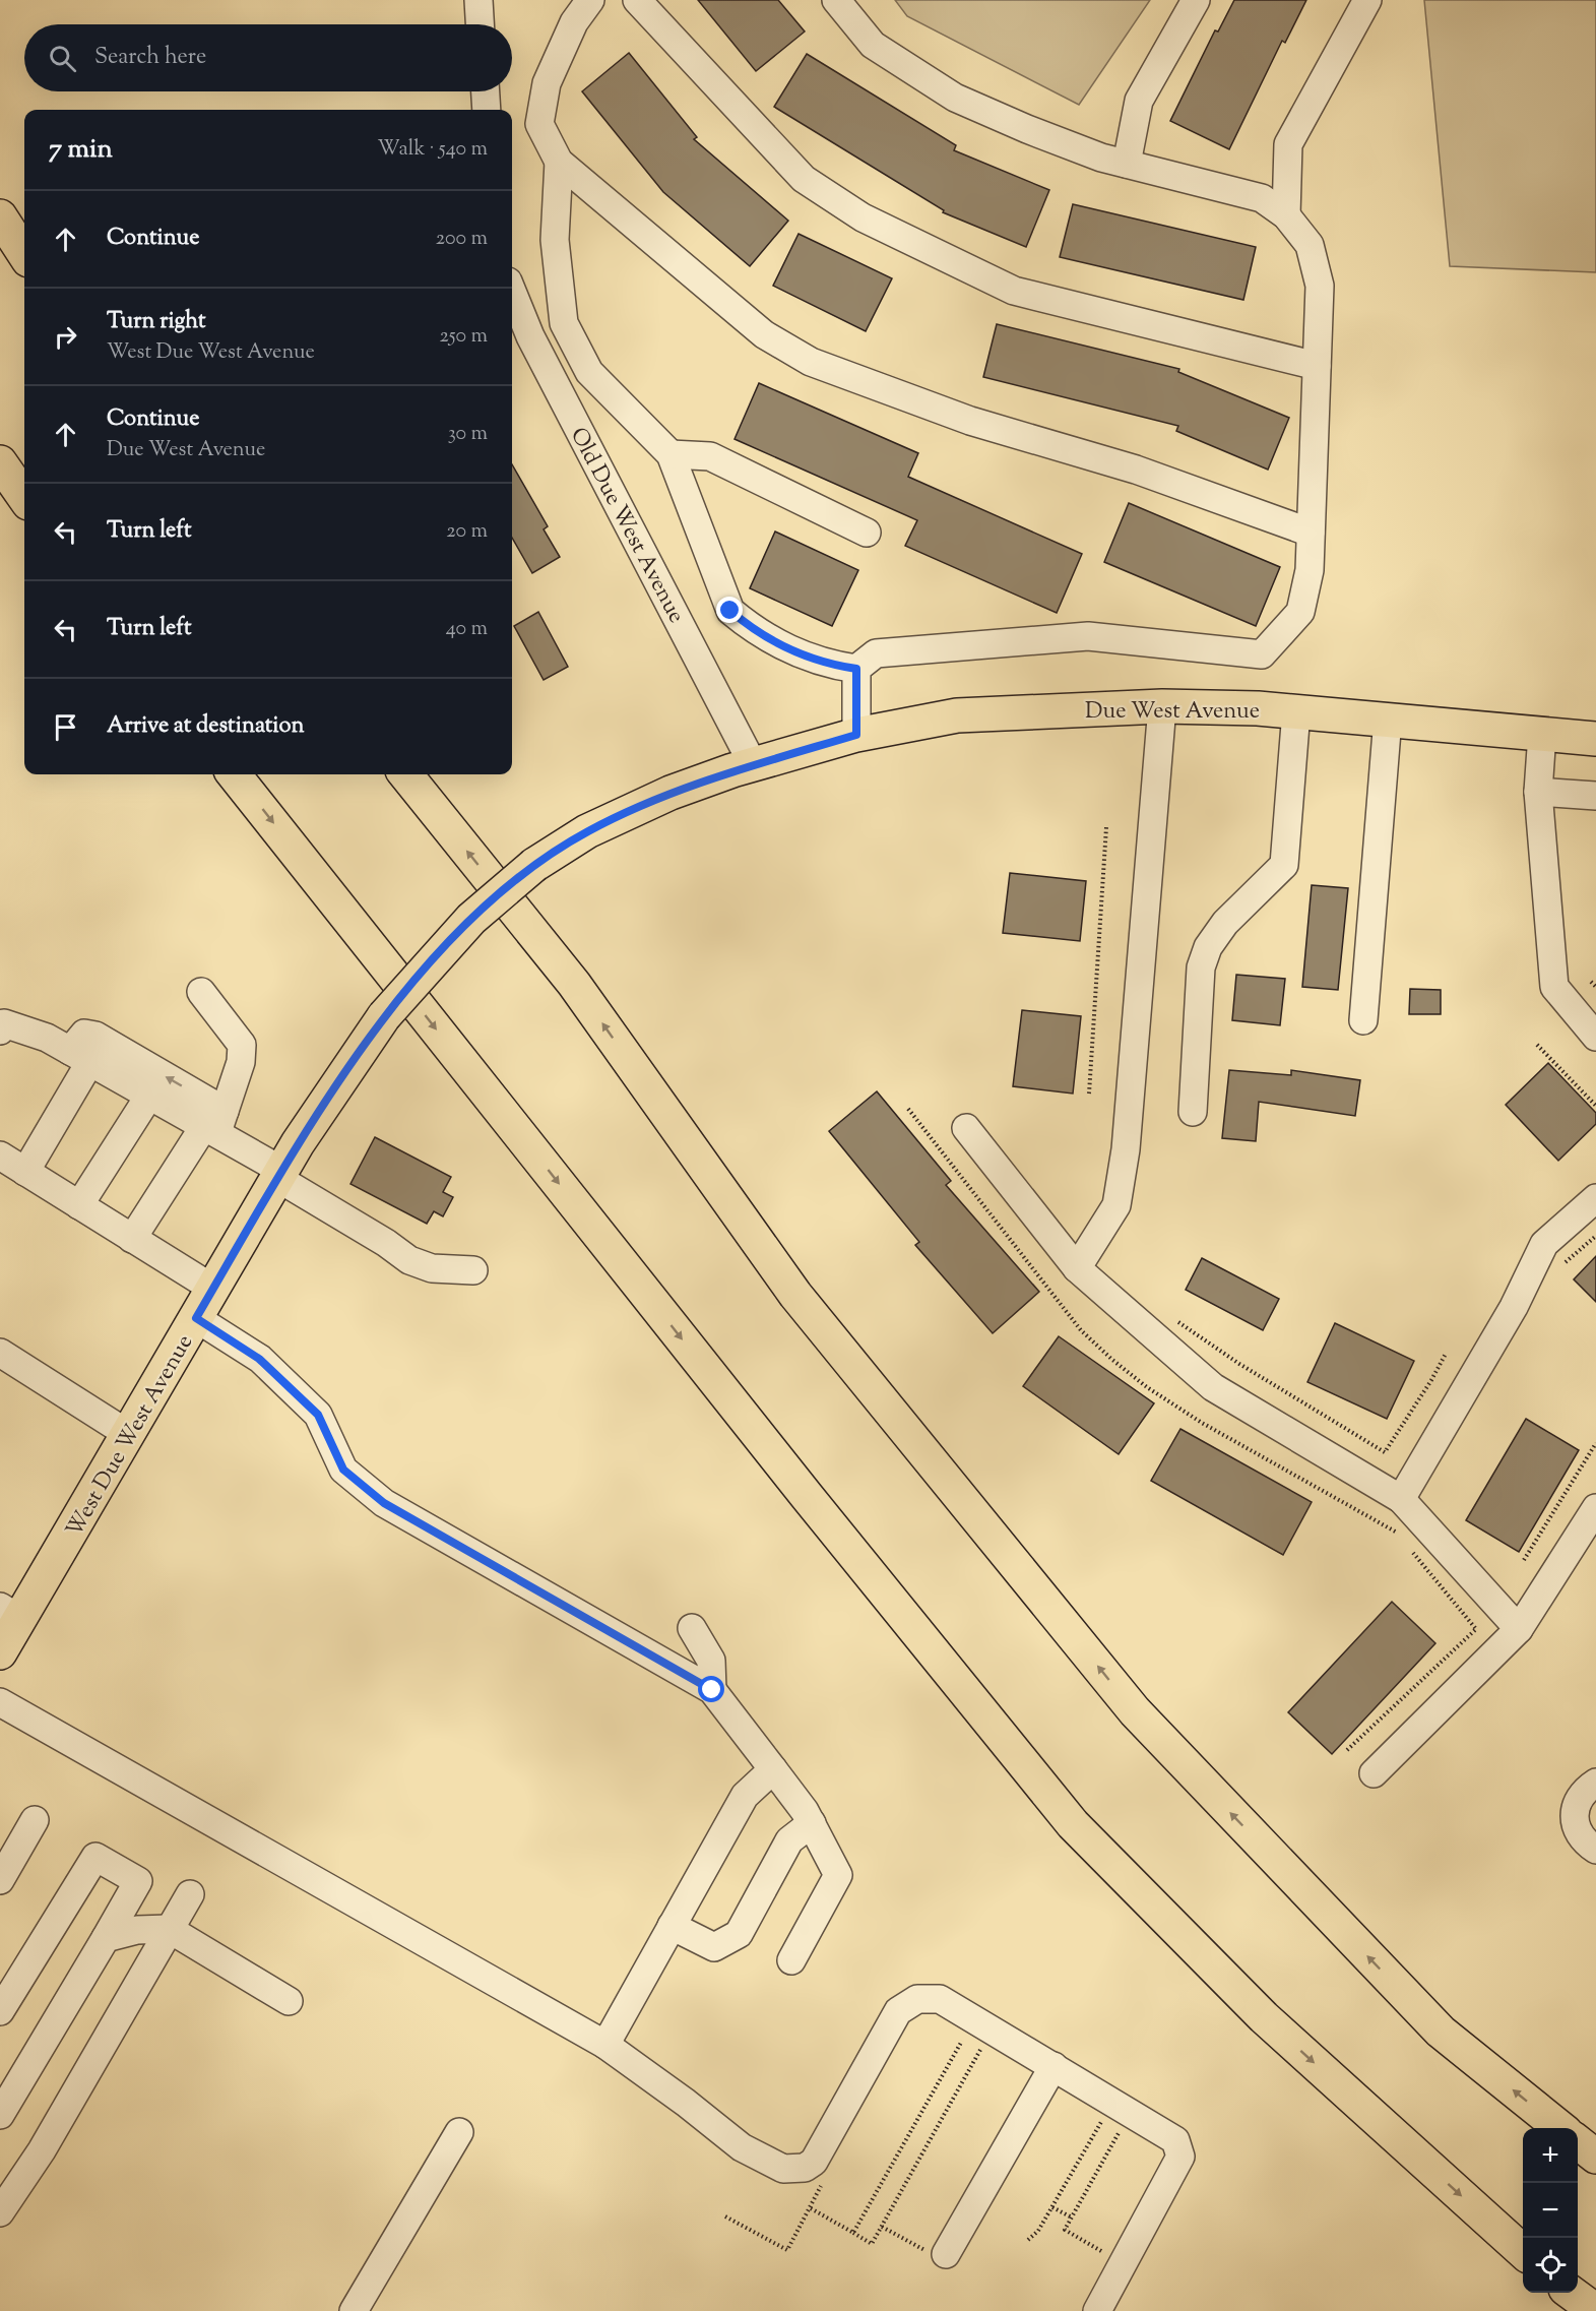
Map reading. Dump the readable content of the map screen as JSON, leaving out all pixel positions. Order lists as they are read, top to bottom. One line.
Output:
{"streets":{"main road":["Due West Avenue","West Due West Avenue"],"street":["Old Due West Avenue"]},"crossings":[["Old Due West Avenue","Due West Avenue"],["Old Due West Avenue","West Due West Avenue"],["Due West Avenue","West Due West Avenue"]],"page":{"search":"Search here","heading":["7 min","Walk · 540 m"],"list":[["Continue","200 m"],["Turn right","West Due West Avenue","250 m"],["Continue","Due West Avenue","30 m"],["Turn left","20 m"],["Turn left","40 m"],"Arrive at destination"],"map_buttons":["+","−"]}}
